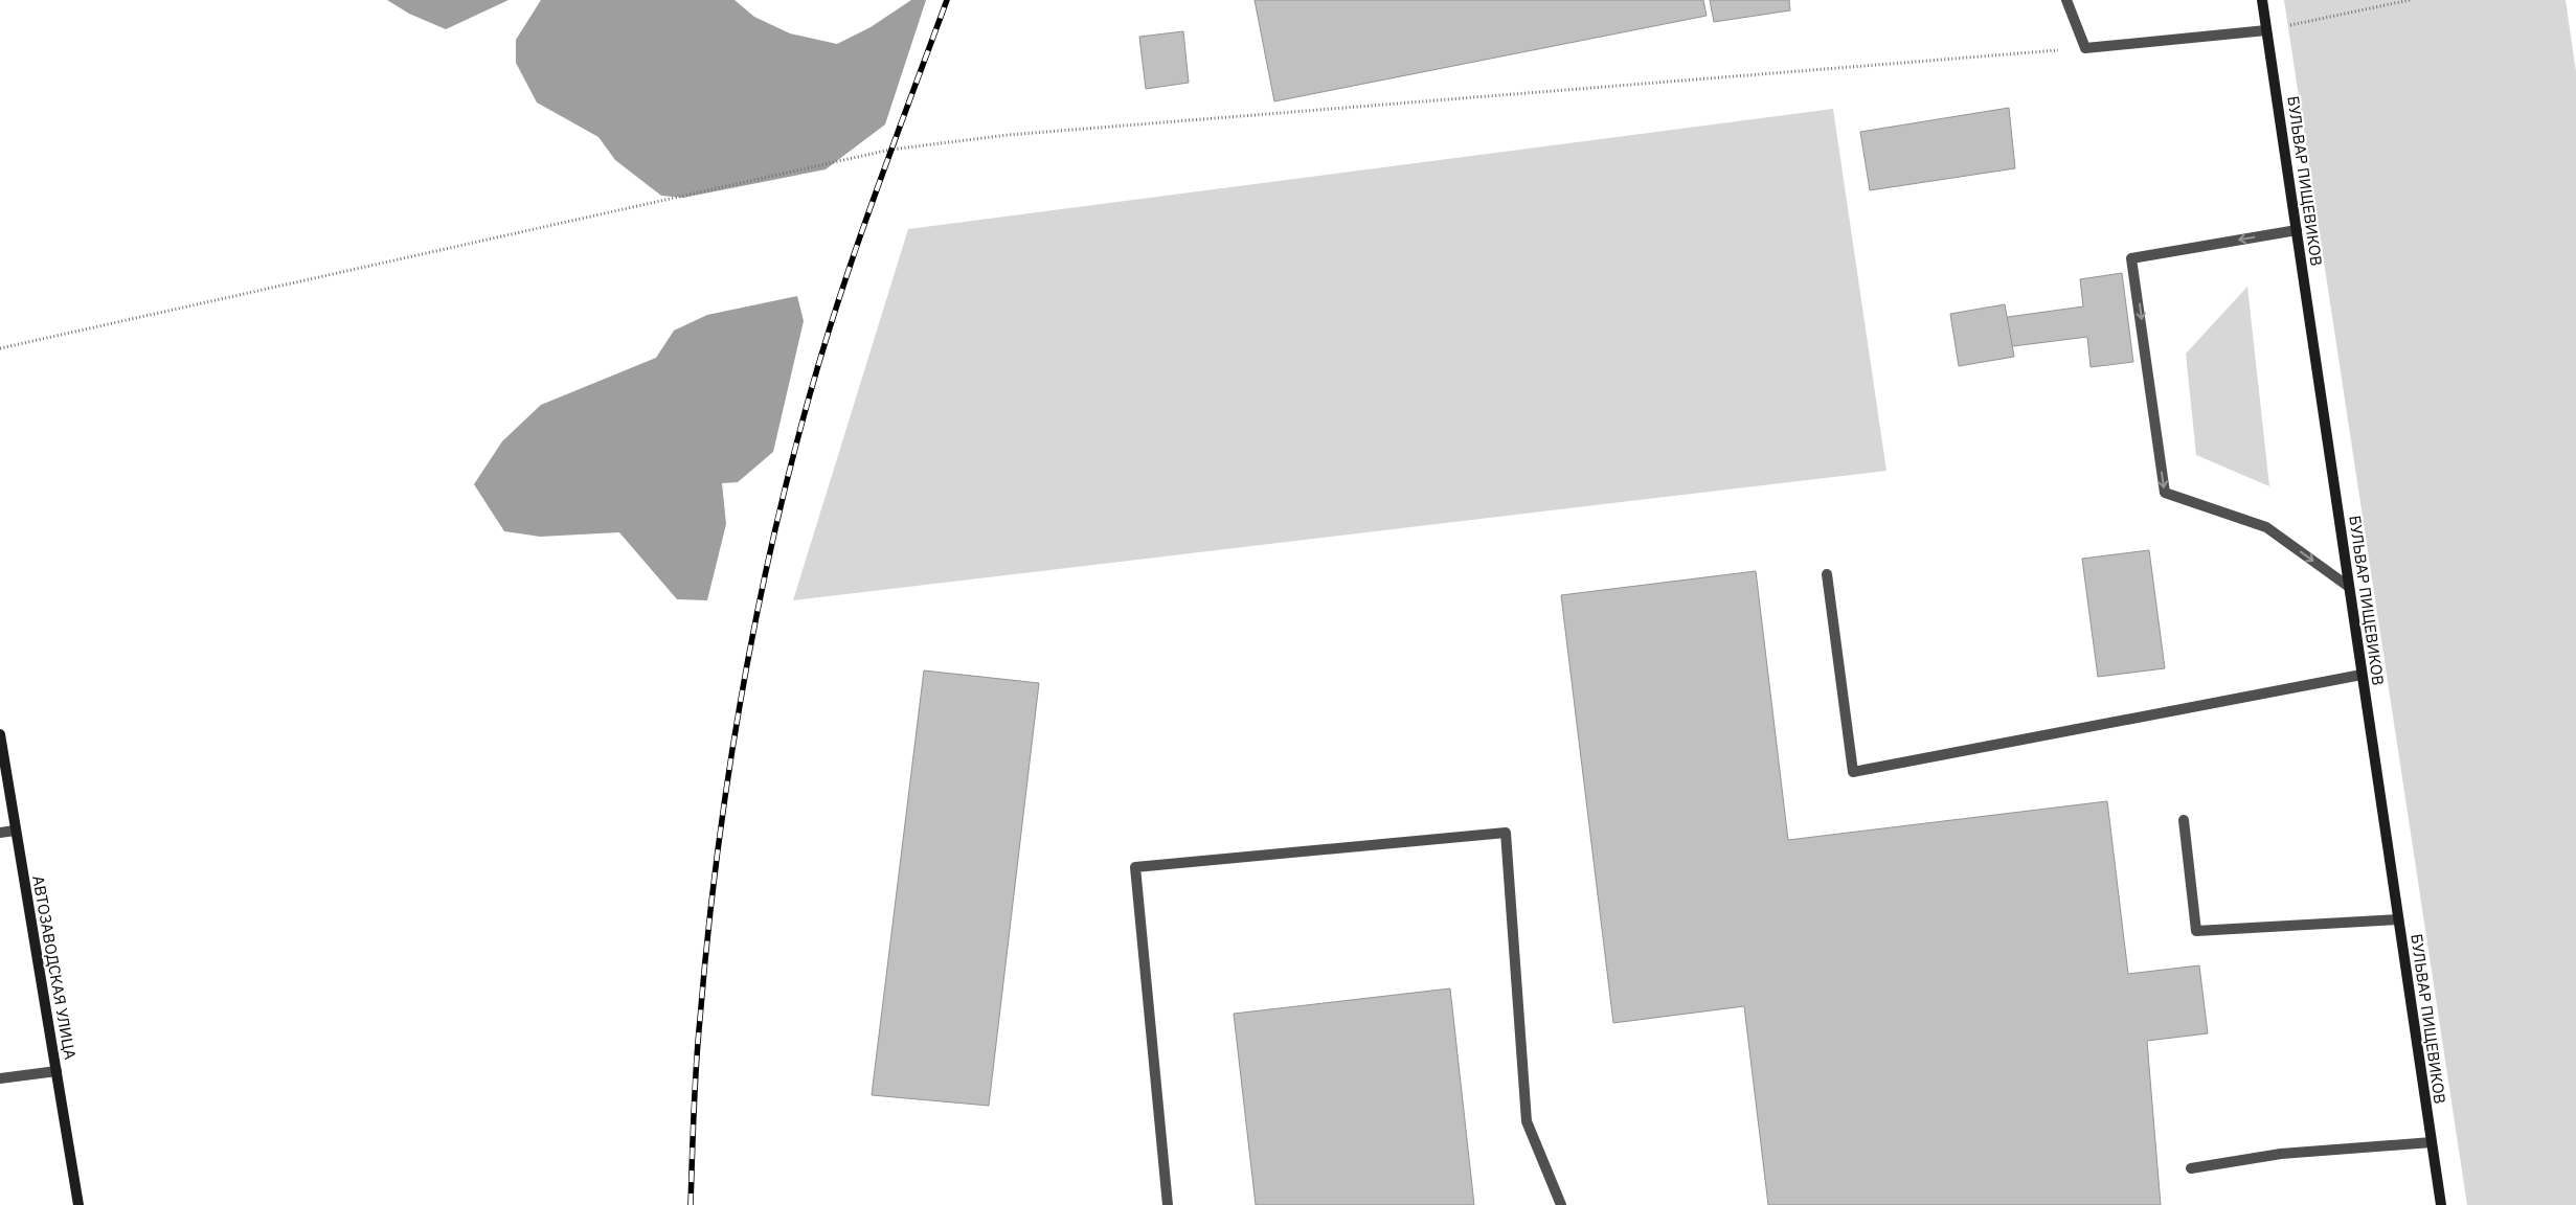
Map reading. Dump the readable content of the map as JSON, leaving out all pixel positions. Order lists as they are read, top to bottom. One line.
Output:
{"streets":{"main road":["БУЛЬВАР ПИЩЕВИКОВ","АВТОЗАВОДСКАЯ УЛИЦА"]}}
